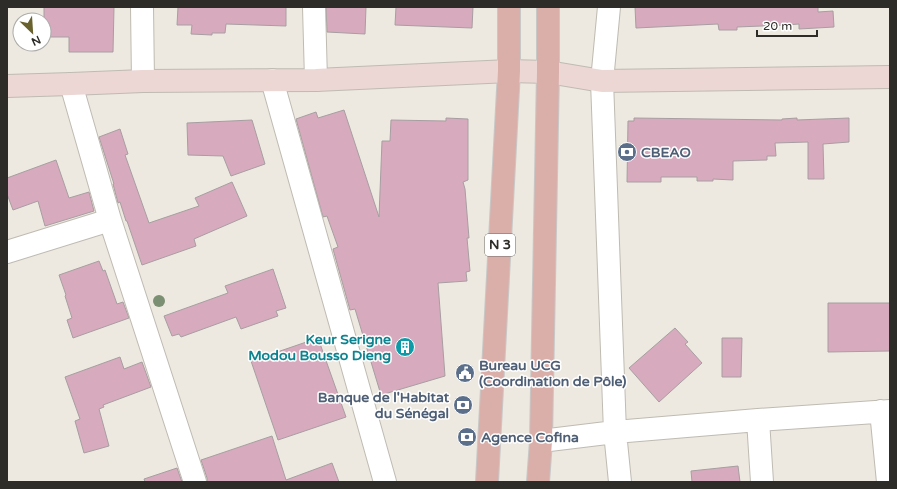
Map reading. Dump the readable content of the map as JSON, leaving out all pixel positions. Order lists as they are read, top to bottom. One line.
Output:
{"streets":{"main road":["N 3"]},"places":{"bank":["CBEAO","Banque de l'Habitat du Sénégal","Agence Cofina"],"building":["Keur Serigne Modou Bousso Dieng"],"public building":["Bureau UCG (Coordination de Pôle)"]},"scale_bar":"20 m","north":"bottom right"}
